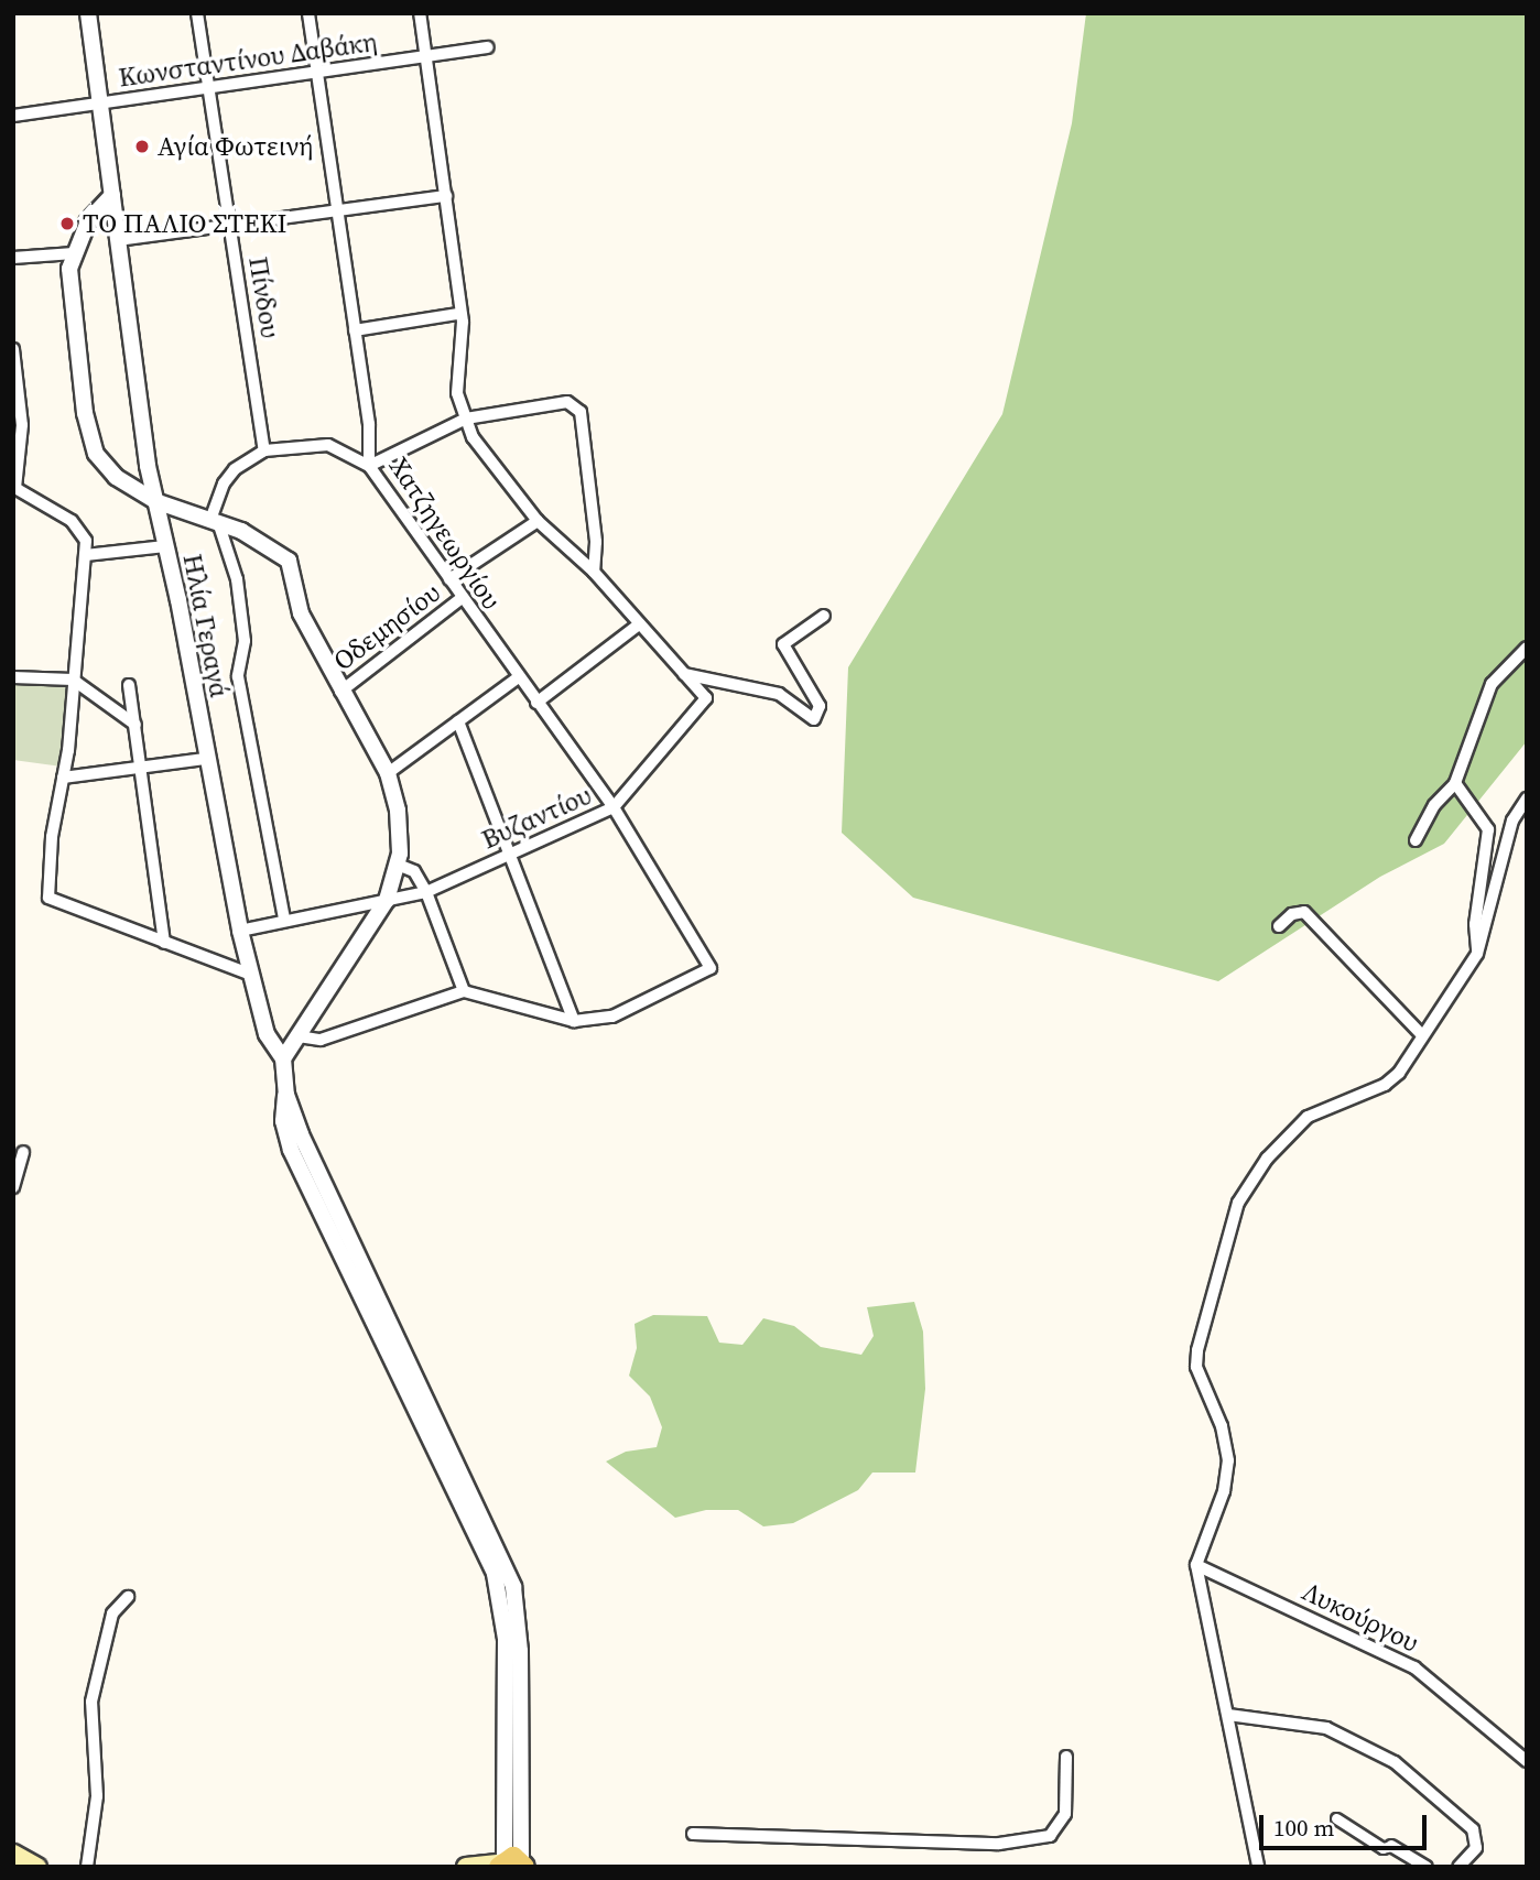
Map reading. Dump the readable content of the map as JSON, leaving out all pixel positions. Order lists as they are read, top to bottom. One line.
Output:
{"streets":{"street":["Κωνσταντίνου Δαβάκη","Πίνδου","Χατζηγεωργίου","Ηλία Γεραγά","Οδεμησίου","Βυζαντίου","Λυκούργου"]},"crossings":[["Κωνσταντίνου Δαβάκη","Πίνδου"],["Κωνσταντίνου Δαβάκη","Χατζηγεωργίου"],["Κωνσταντίνου Δαβάκη","Ηλία Γεραγά"],["Χατζηγεωργίου","Οδεμησίου"],["Χατζηγεωργίου","Βυζαντίου"],["Ηλία Γεραγά","Βυζαντίου"]],"places":["Αγία Φωτεινή","ΤΟ ΠΑΛΙΟ ΣΤΕΚΙ"],"scale_bar":"100 m"}
